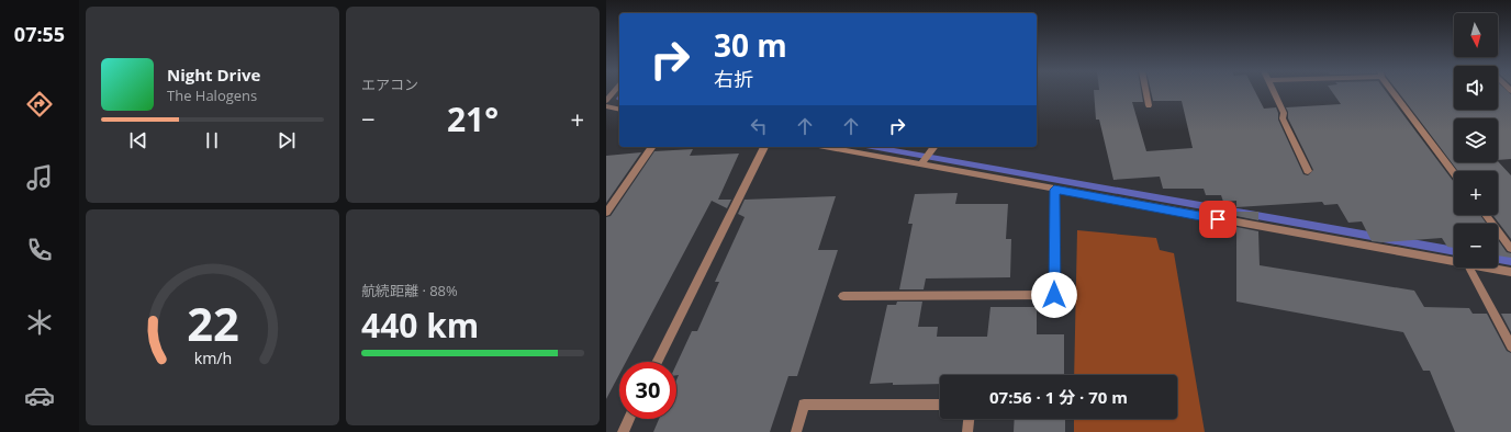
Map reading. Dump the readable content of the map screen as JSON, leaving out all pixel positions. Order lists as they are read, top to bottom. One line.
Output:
{"north":"bottom","page":{"tabs":"07:55","tile":["エアコン",["航続距離 · 88%","440 km"]],"map_buttons":["+","−"],"turn":["30 m","右折"],"song":["Night Drive","The Halogens"],"heat":["−","21°","+"],"limit":"30","trip":"07:56 · 1 分 · 70 m","gauge":["22","km/h"]}}
